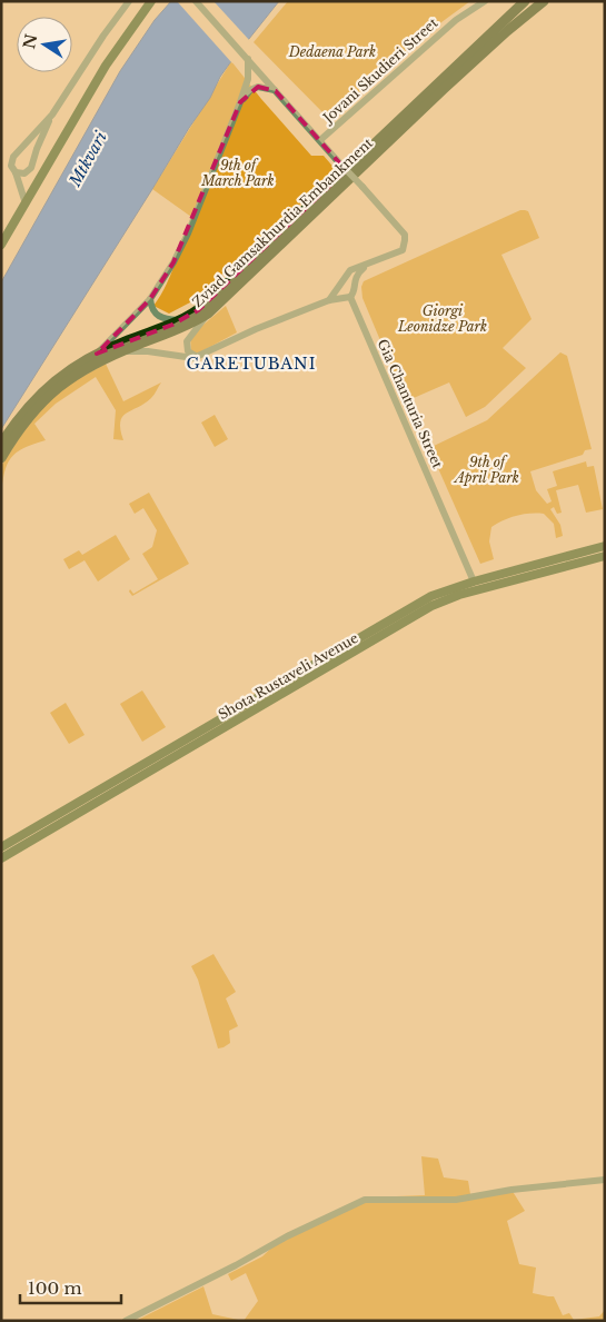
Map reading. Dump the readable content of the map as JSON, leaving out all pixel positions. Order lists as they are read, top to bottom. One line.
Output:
{"streets":{"highway":["Zviad Gamsakhurdia Embankment"],"main road":["Shota Rustaveli Avenue"],"street":["Jovani Skudieri Street","Gia Chanturia Street"]},"crossings":[["Gia Chanturia Street","Shota Rustaveli Avenue"]],"districts":["GARETUBANI"],"water":["Mtkvari"],"parks":["Dedaena Park","9th of March Park","Giorgi Leonidze Park","9th of April Park"],"scale_bar":"100 m","north":"left"}
